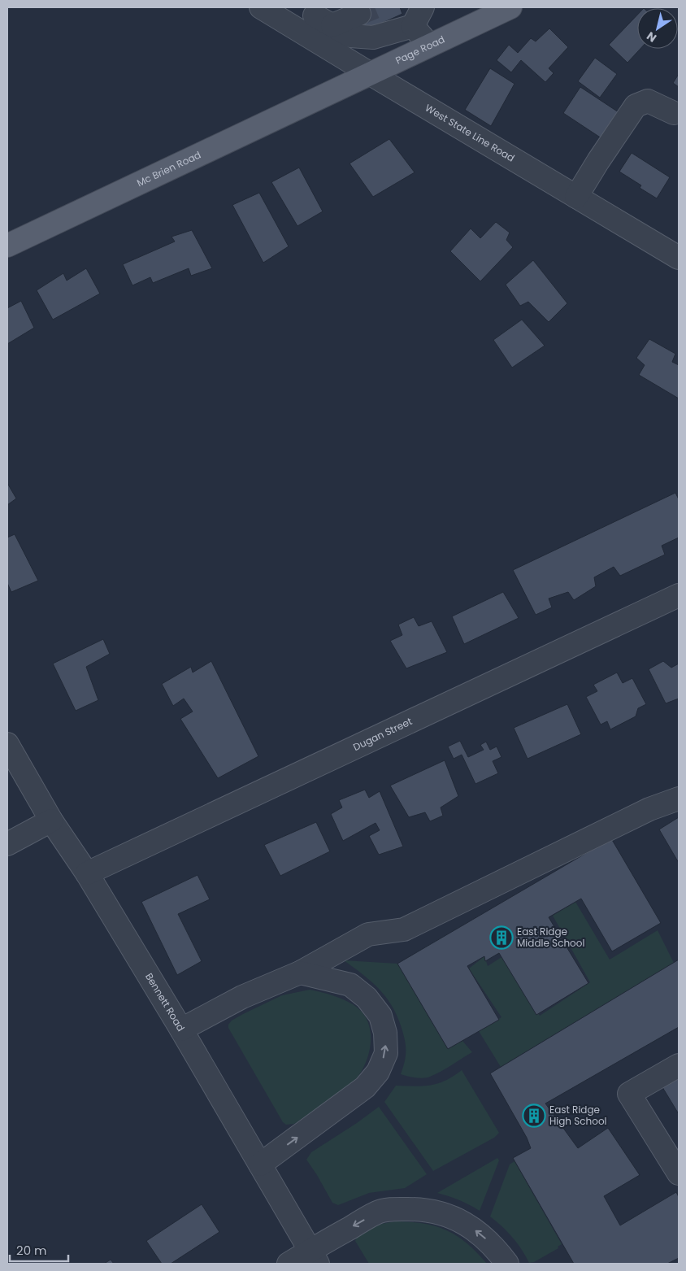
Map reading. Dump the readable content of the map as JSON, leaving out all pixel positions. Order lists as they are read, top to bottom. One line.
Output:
{"streets":{"main road":["Page Road","Mc Brien Road"],"street":["West State Line Road","Dugan Street","Bennett Road"]},"crossings":[["Page Road","West State Line Road"],["Page Road","Mc Brien Road"],["Dugan Street","Bennett Road"]],"places":{"building":["East Ridge Middle School","East Ridge High School"]},"scale_bar":"20 m","north":"bottom left"}
